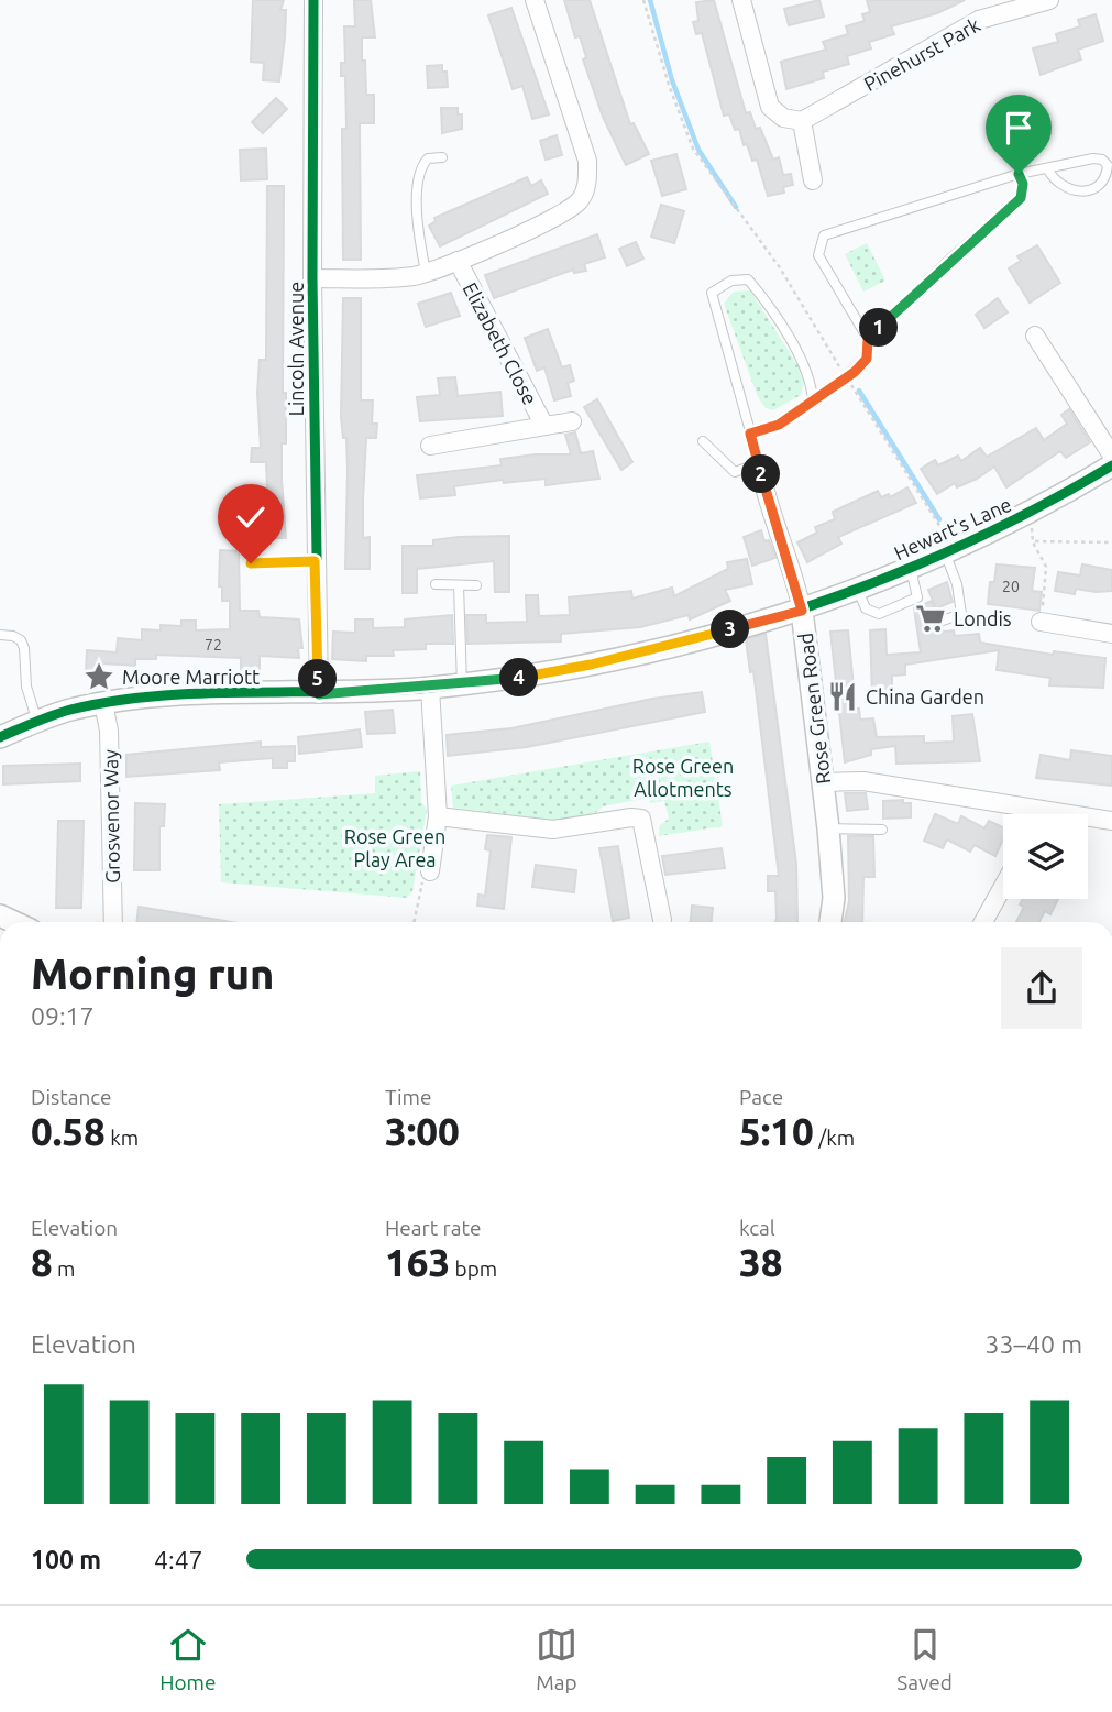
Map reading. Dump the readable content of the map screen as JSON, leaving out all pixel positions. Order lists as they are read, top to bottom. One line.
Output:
{"streets":{"street":["Pinehurst Park","Elizabeth Close","Lincoln Avenue","Hewart's Lane","Rose Green Road","Grosvenor Way"]},"crossings":[["Lincoln Avenue","Rose Green Road"],["Hewart's Lane","Rose Green Road"],["Rose Green Road","Grosvenor Way"]],"parks":["Rose Green Allotments","Rose Green Play Area"],"places":{"supermarket":["Londis"],"place":["Moore Marriott"],"restaurant":["China Garden"]},"house_numbers":["20","72"],"page":{"pins":["1","2","3","4","5"],"heading":["Morning run","09:17"],"stats":[["Distance","0.58 km"],["Time","3:00"],["Pace","5:10 /km"],["Elevation","8 m"],["Heart rate","163 bpm"],["kcal","38"]],"chart":["Elevation","33–40 m"],"list":[{"name":"100 m","note":"4:47"}],"tabs":["Home","Map","Saved"]}}
